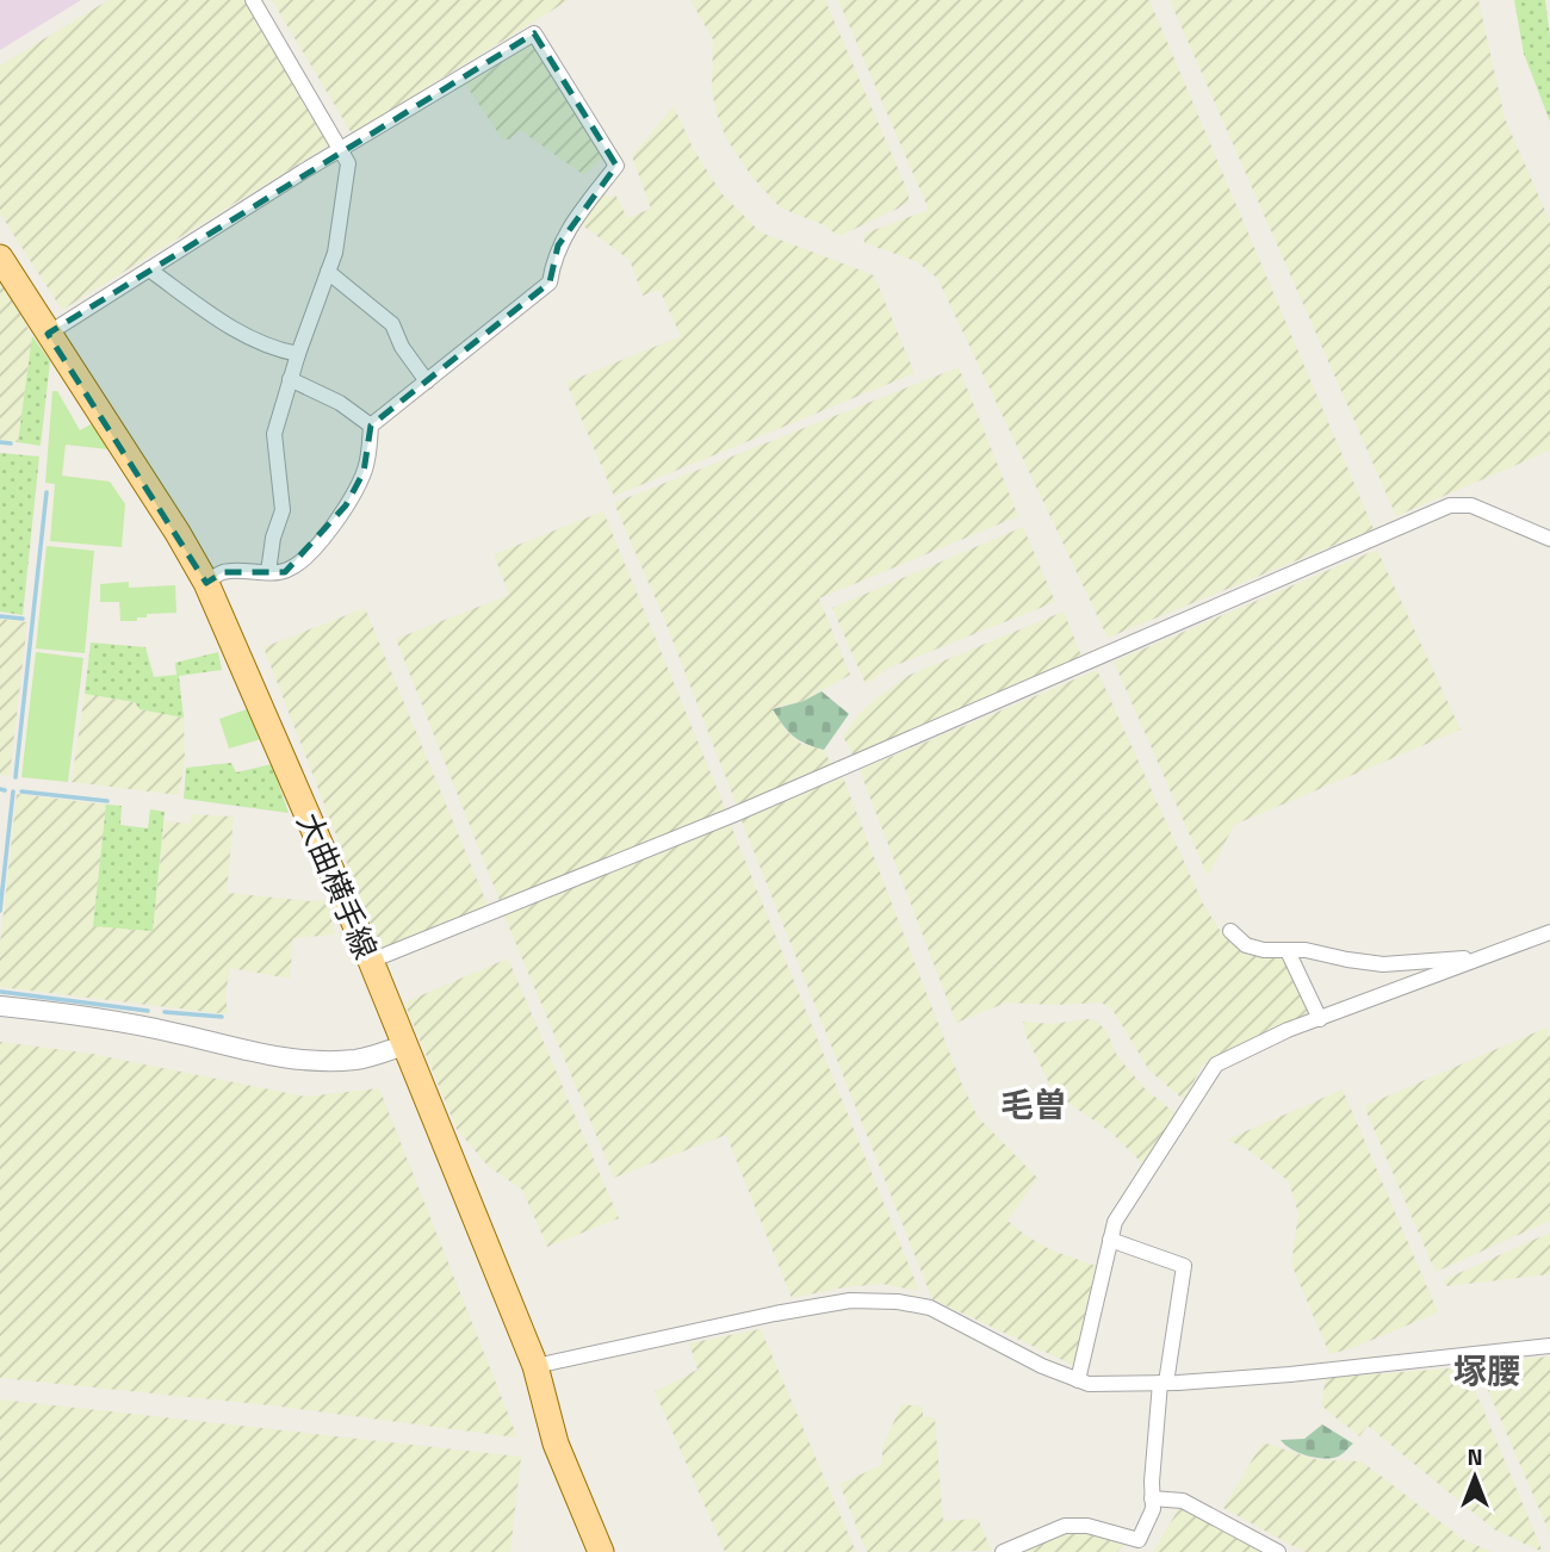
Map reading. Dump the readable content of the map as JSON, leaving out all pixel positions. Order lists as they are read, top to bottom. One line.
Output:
{"streets":{"main road":["大曲横手線"]},"districts":["毛曽","塚腰"],"north":"top"}
